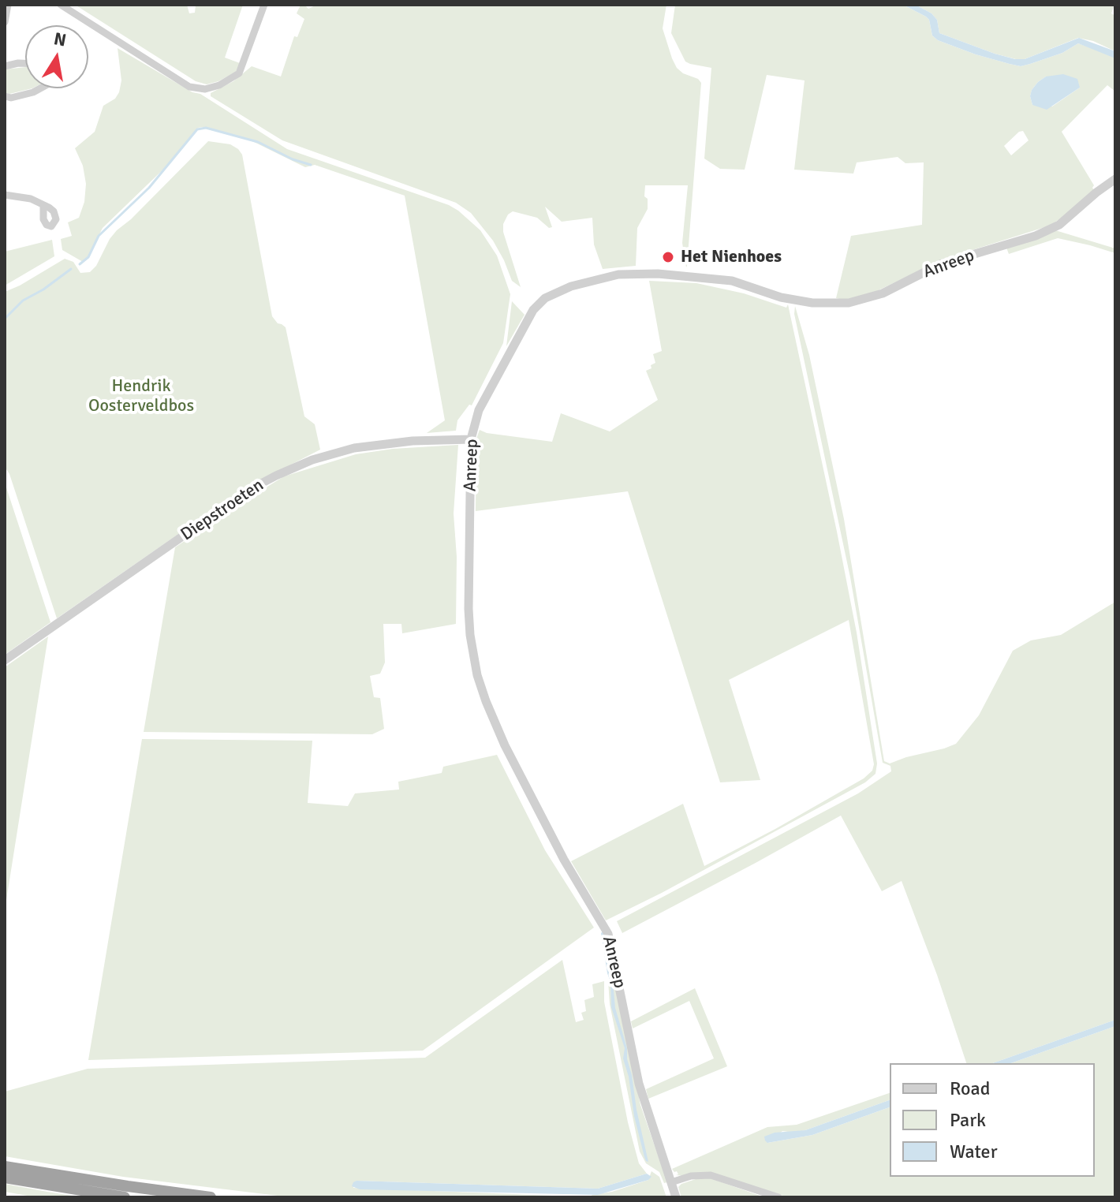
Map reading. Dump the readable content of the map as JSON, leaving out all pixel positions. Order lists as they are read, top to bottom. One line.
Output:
{"streets":{"street":["Anreep","Diepstroeten"]},"crossings":[["Anreep","Diepstroeten"]],"parks":["Hendrik Oosterveldbos"],"places":["Het Nienhoes"],"legend":["Road","Park","Water"],"north":"top"}
